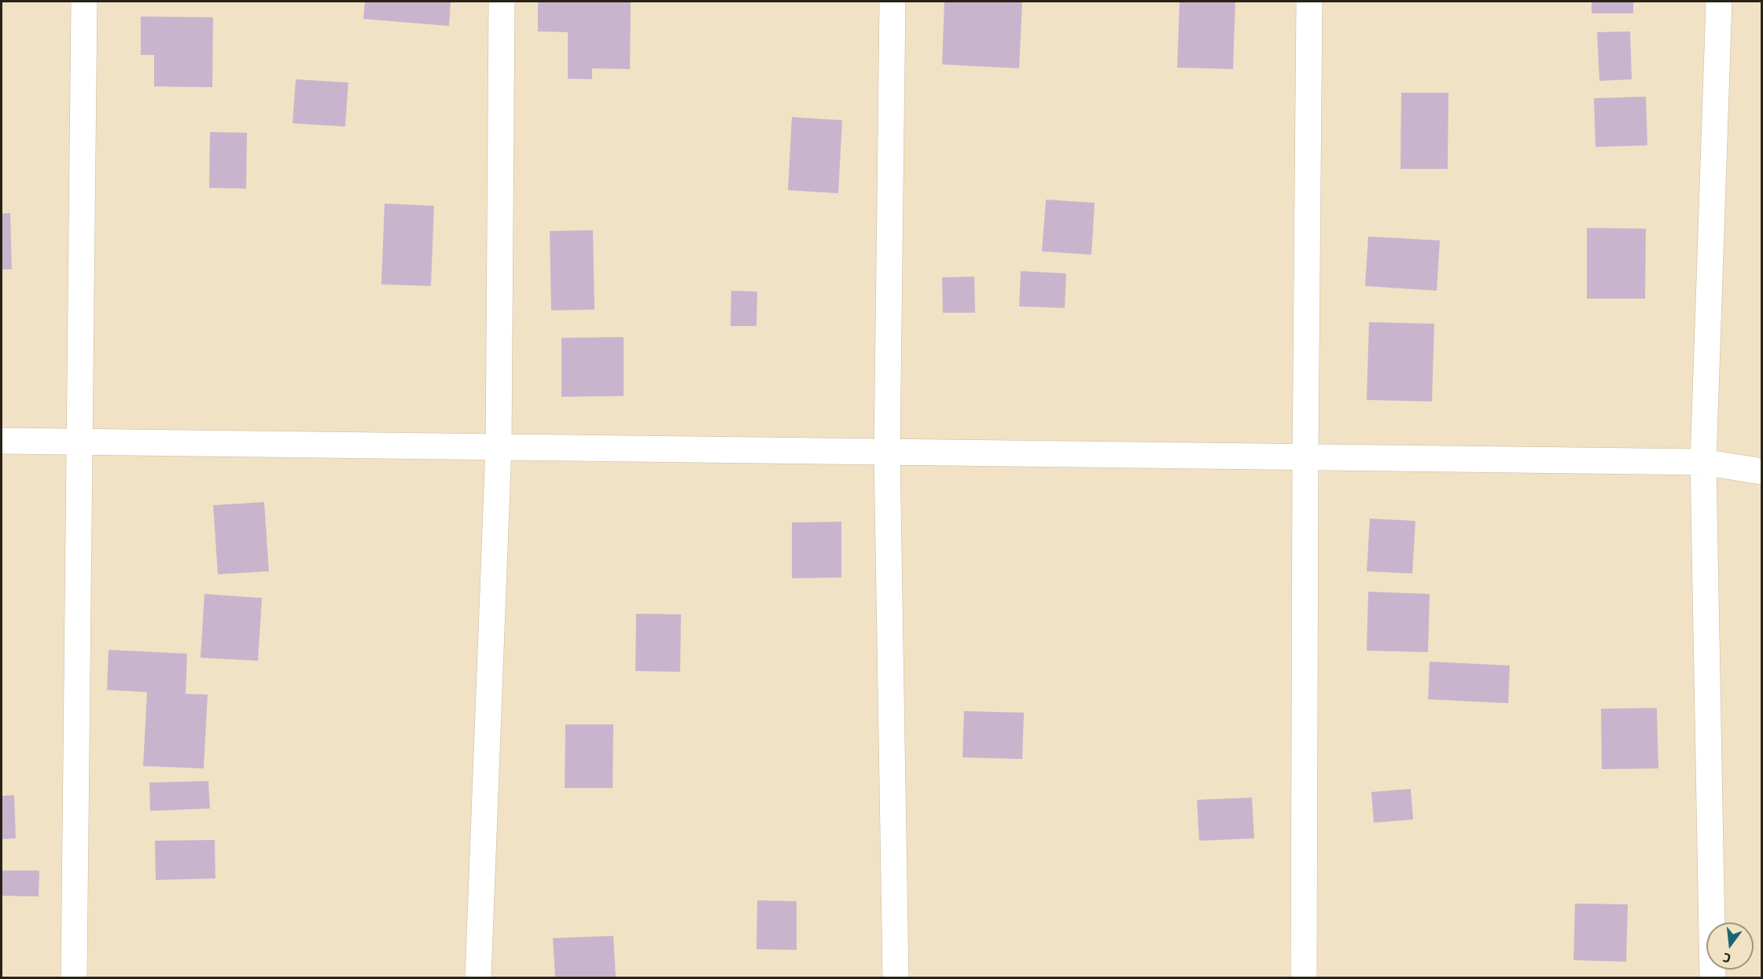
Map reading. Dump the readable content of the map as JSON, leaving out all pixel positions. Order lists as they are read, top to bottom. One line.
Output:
{"north":"bottom"}
